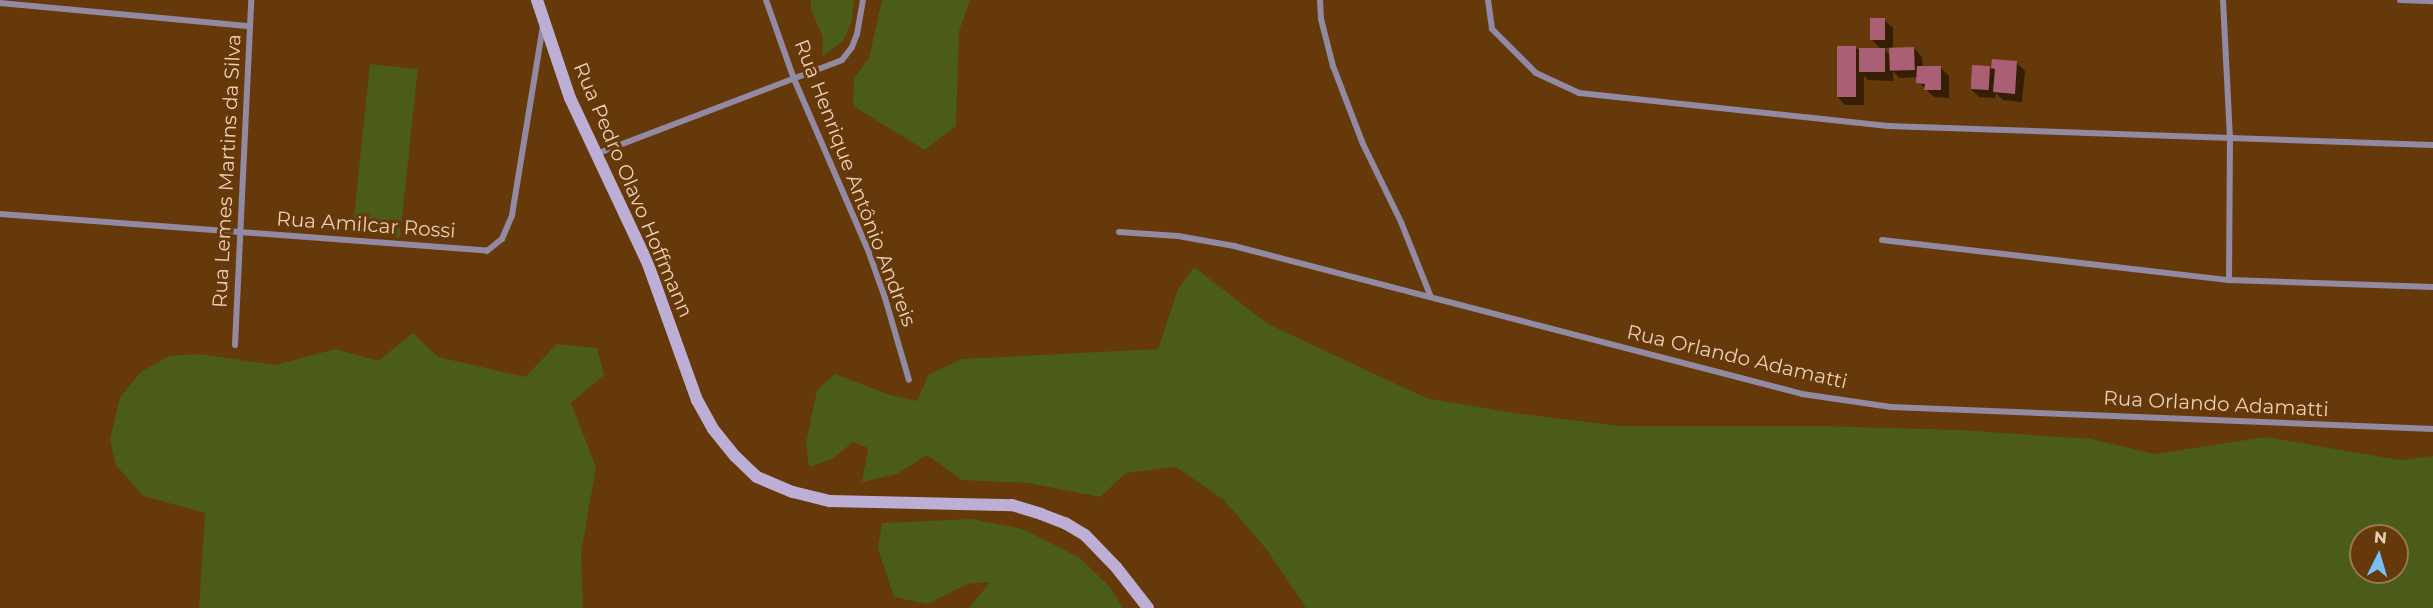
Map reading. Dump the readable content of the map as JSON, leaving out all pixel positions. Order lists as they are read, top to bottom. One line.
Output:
{"streets":{"street":["Rua Lemes Martins da Silva","Rua Henrique Antônio Andreis","Rua Pedro Olavo Hoffmann","Rua Amilcar Rossi","Rua Orlando Adamatti"]},"crossings":[["Rua Lemes Martins da Silva","Rua Amilcar Rossi"],["Rua Pedro Olavo Hoffmann","Rua Amilcar Rossi"]],"north":"top"}
